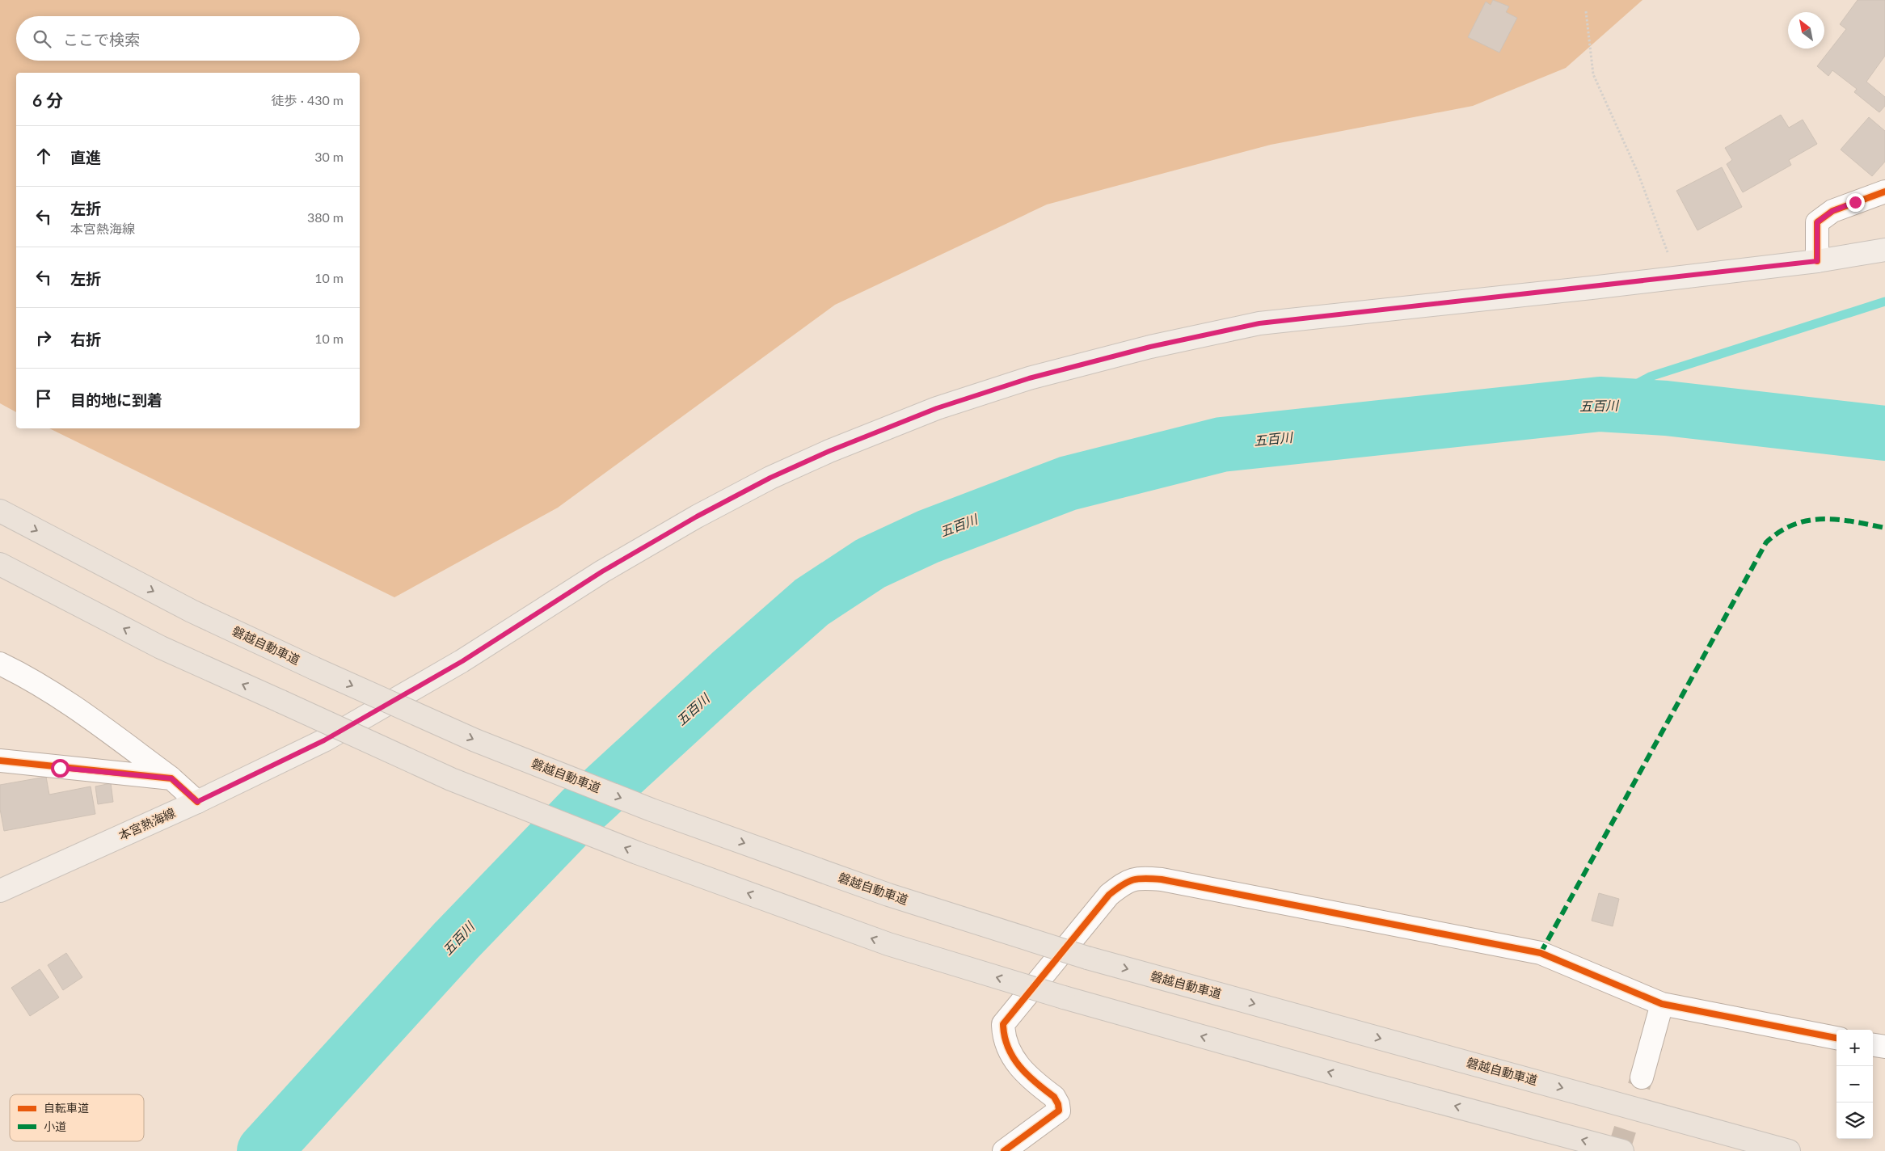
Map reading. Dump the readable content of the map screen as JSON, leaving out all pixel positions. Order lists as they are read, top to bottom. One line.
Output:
{"streets":{"highway":["磐越自動車道"],"main road":["本宮熱海線"]},"water":["五百川"],"legend":["自転車道","小道"],"north":"top left","page":{"search":"ここで検索","heading":["6 分","徒歩 · 430 m"],"list":[["直進","30 m"],["左折","本宮熱海線","380 m"],["左折","10 m"],["右折","10 m"],"目的地に到着"],"map_buttons":["+","−"]}}
